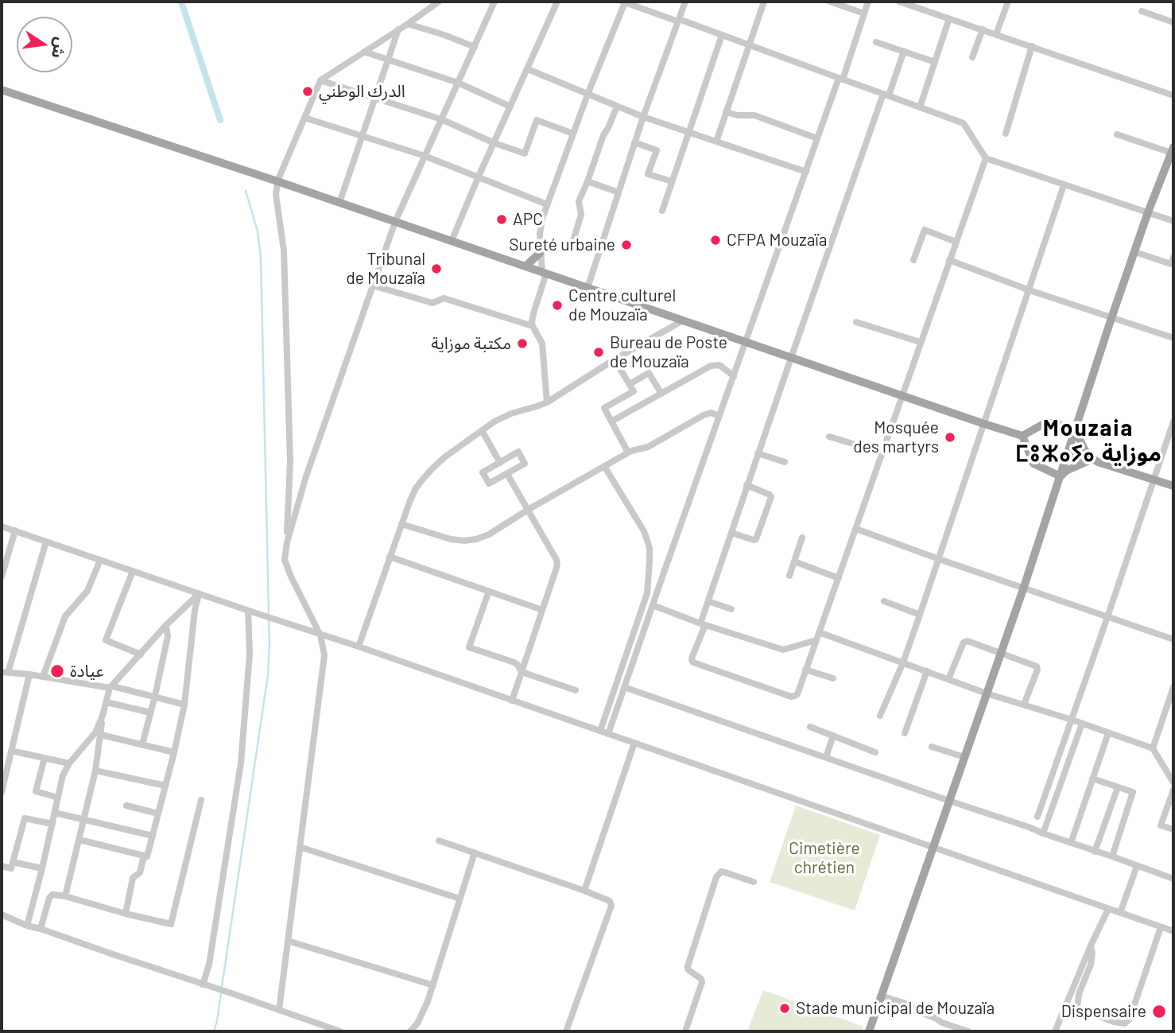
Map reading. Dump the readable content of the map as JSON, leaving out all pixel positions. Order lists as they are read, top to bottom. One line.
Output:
{"districts":["Mouzaia ⵎⵓⵣⴰⵢⴰ موزاية"],"parks":["Cimetière chrétien"],"places":["الدرك الوطني","APC","CFPA Mouzaïa","Sureté urbaine","Tribunal de Mouzaïa","Centre culturel de Mouzaïa","مكتبة موزاية","Bureau de Poste de Mouzaïa","Mosquée des martyrs","عيادة","Stade municipal de Mouzaïa","Dispensaire"],"north":"right"}
